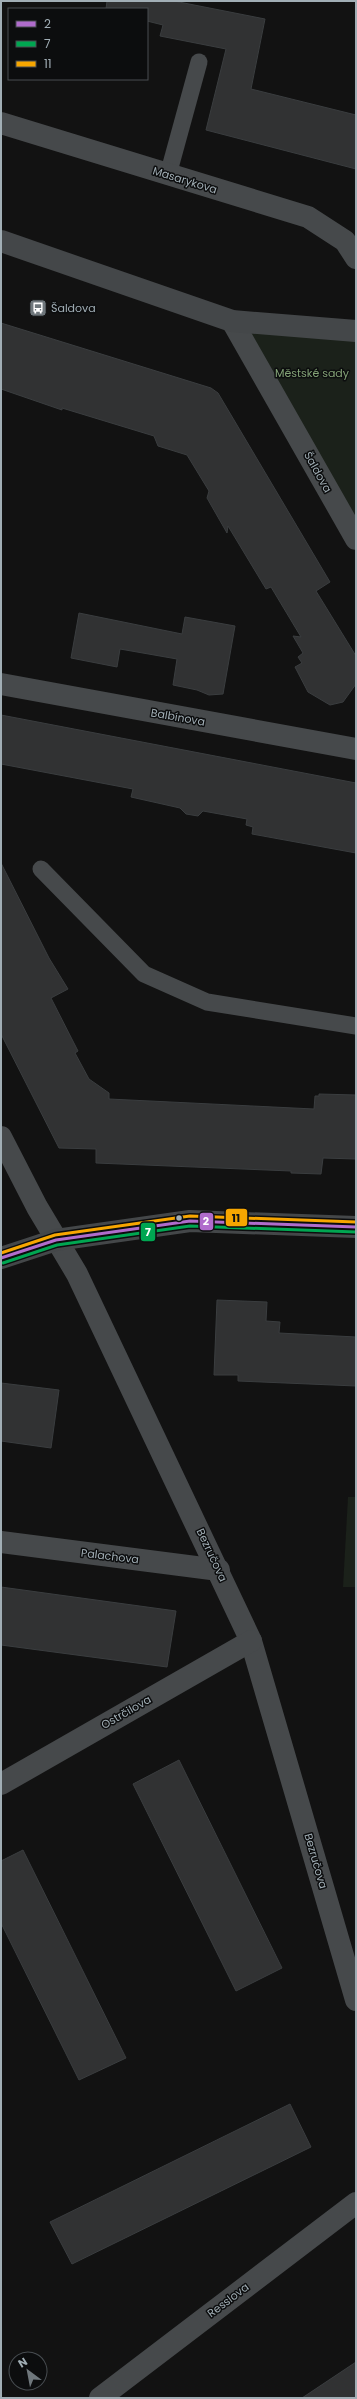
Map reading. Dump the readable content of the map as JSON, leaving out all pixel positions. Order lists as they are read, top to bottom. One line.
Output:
{"streets":{"street":["Masarykova","Šaldova","Balbínova","Bezručova","Palachova","Ostrčilova","Resslova"]},"crossings":[["Bezručova","Palachova"],["Bezručova","Ostrčilova"]],"parks":["Městské sady"],"places":{"bus stop":["Šaldova"]},"lines":["transit line 11","transit line 2","transit line 7"],"legend":["2","7","11"],"north":"top left"}
